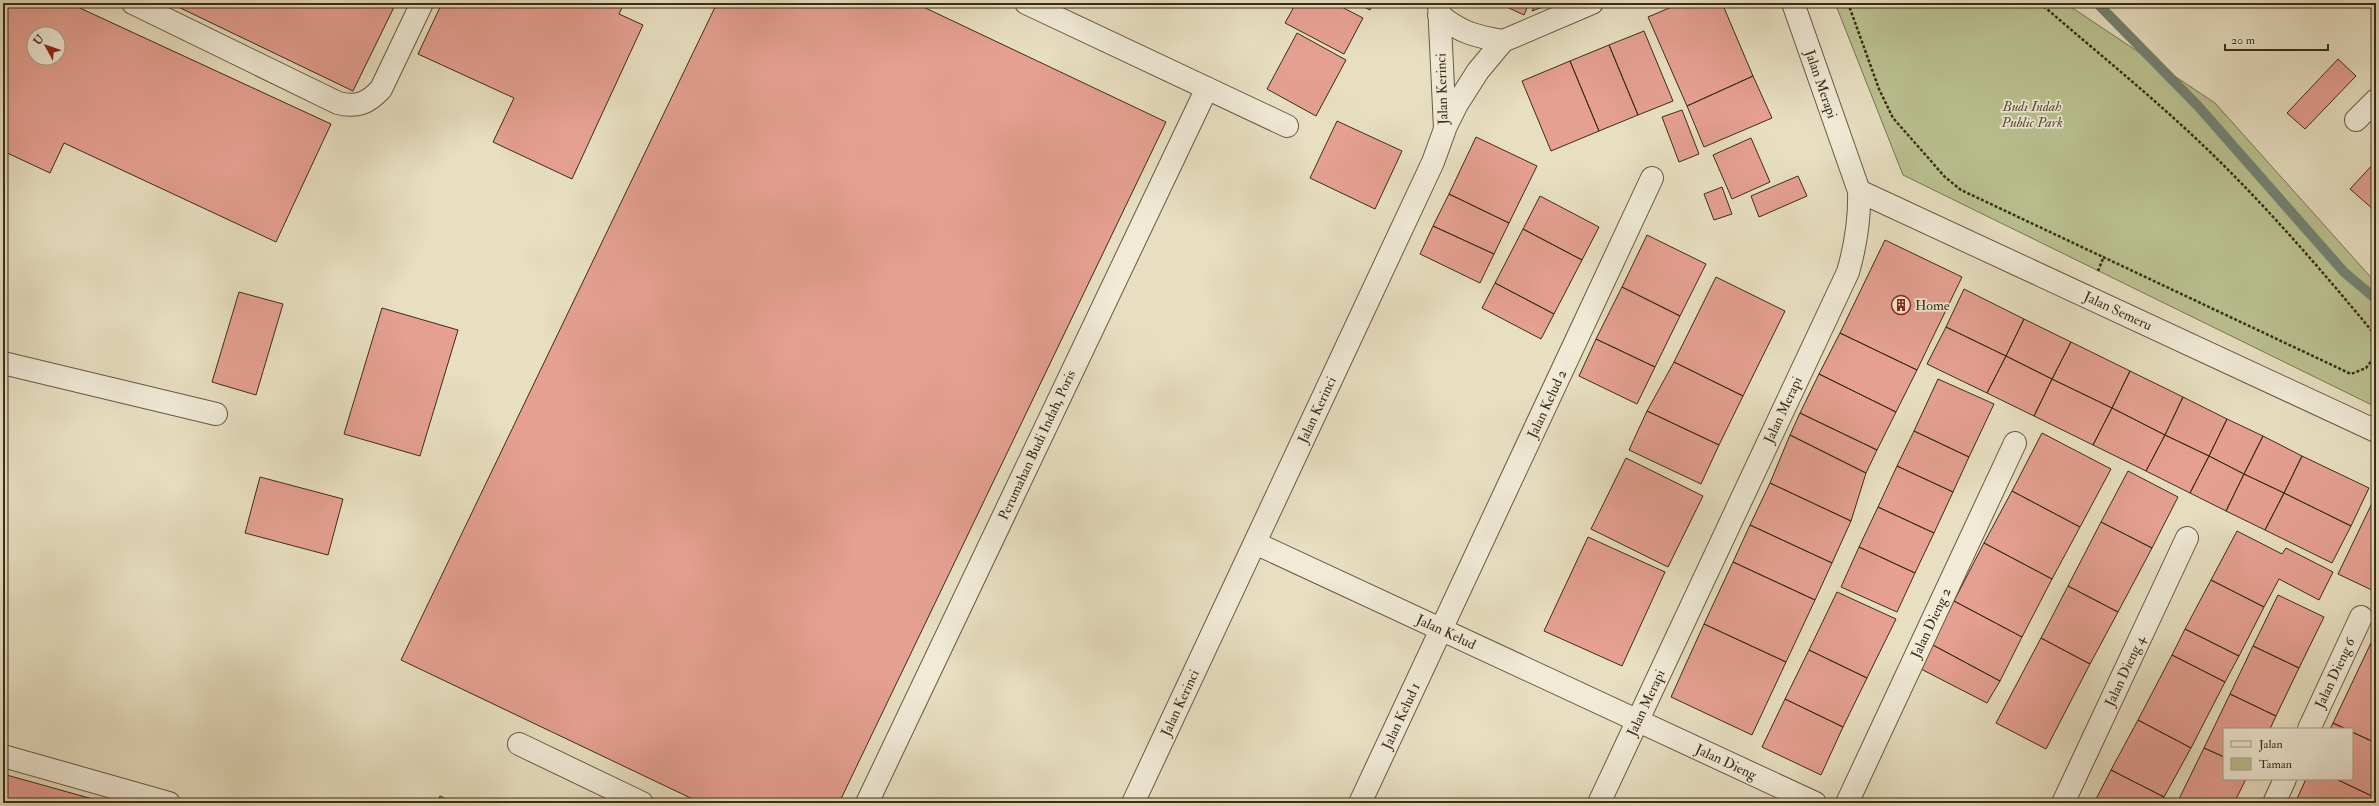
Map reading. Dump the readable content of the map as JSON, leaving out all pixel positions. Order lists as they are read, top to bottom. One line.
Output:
{"streets":{"street":["Jalan Merapi","Jalan Kerinci","Jalan Semeru","Jalan Kelud 2","Perumahan Budi Indah, Poris","Jalan Dieng 2","Jalan Kelud","Jalan Dieng 4","Jalan Dieng 6","Jalan Kelud 1","Jalan Dieng"]},"crossings":[["Jalan Merapi","Jalan Semeru"],["Jalan Merapi","Jalan Kelud"],["Jalan Merapi","Jalan Dieng"],["Jalan Kerinci","Jalan Kelud"],["Jalan Kelud 2","Jalan Kelud"],["Jalan Kelud 2","Jalan Kelud 1"],["Jalan Kelud","Jalan Kelud 1"],["Jalan Kelud","Jalan Dieng"]],"parks":["Budi Indah Public Park"],"places":{"building":["Home"]},"legend":["Jalan","Taman"],"scale_bar":"20 m","north":"top left"}
